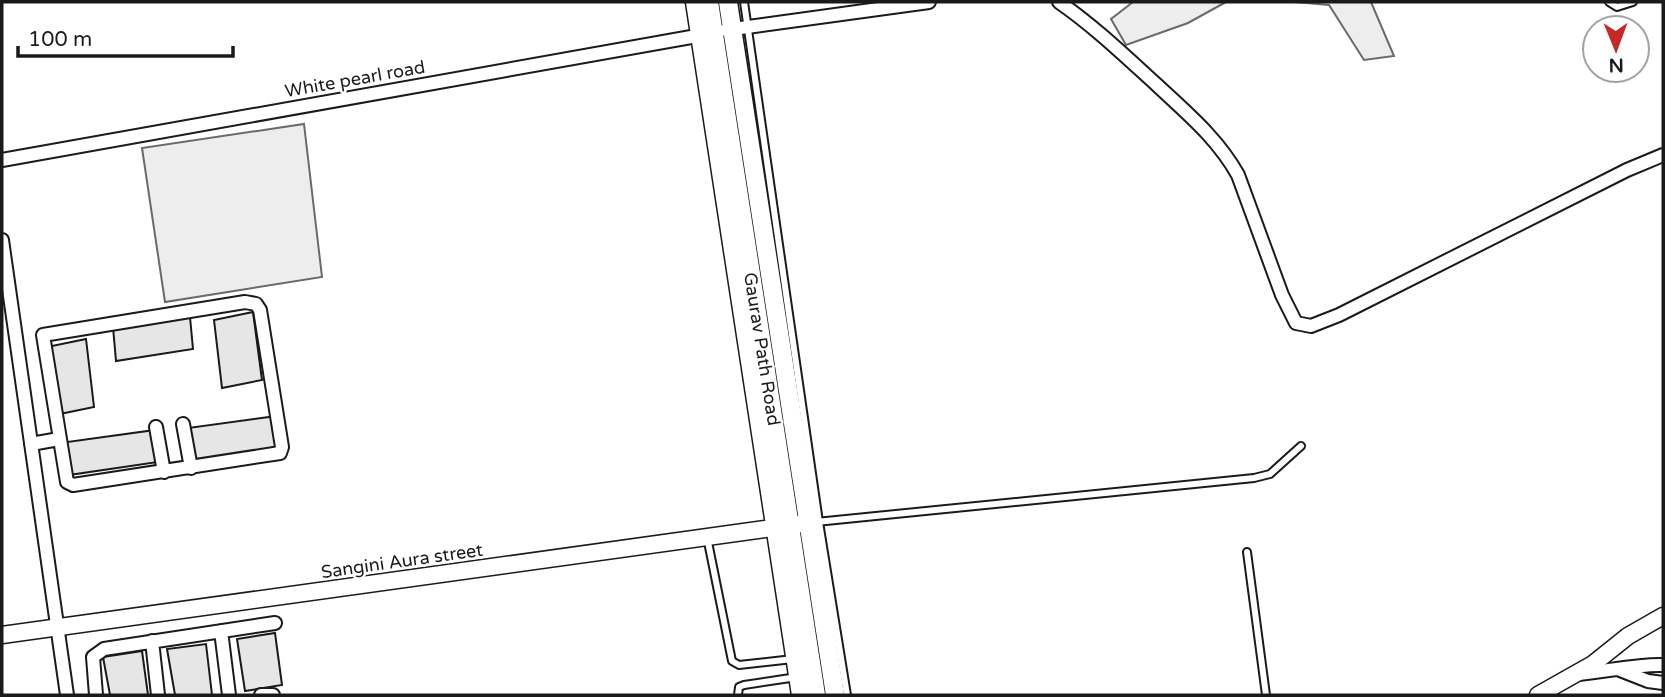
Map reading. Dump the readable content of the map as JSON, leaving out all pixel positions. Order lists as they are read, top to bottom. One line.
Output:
{"streets":{"main road":["Gaurav Path Road"],"street":["White pearl road","Sangini Aura street"]},"crossings":[["White pearl road","Gaurav Path Road"],["Gaurav Path Road","Sangini Aura street"]],"scale_bar":"100 m","north":"bottom"}
